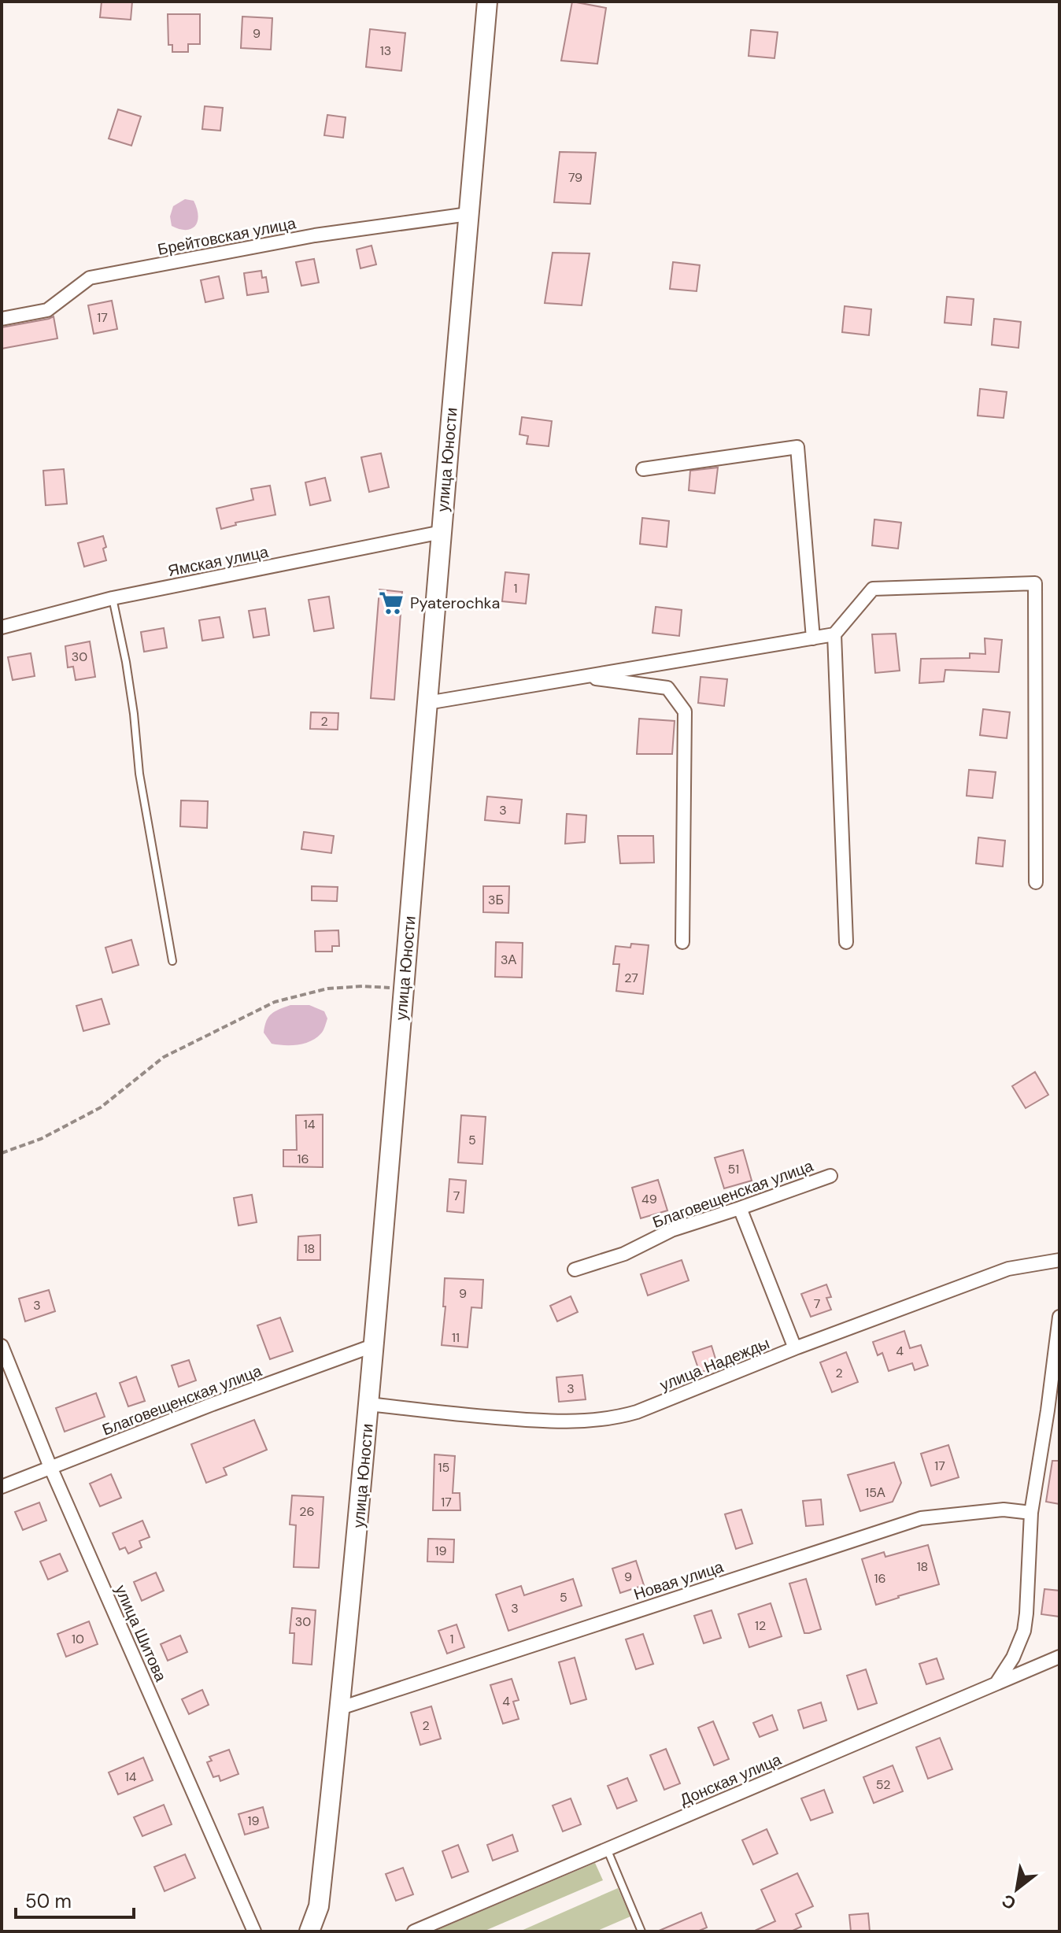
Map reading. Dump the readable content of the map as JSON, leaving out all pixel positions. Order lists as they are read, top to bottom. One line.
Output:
{"streets":{"street":["Брейтовская улица","улица Юности","Ямская улица","Благовещенская улица","улица Надежды","Новая улица","улица Шитова","Донская улица"]},"crossings":[["Брейтовская улица","улица Юности"],["улица Юности","Ямская улица"],["улица Юности","Благовещенская улица"],["улица Юности","улица Надежды"],["улица Юности","Новая улица"],["Благовещенская улица","улица Шитова"]],"places":{"supermarket":["Pyaterochka"]},"house_numbers":["9","13","79","17","1","30","2","3","3Б","3А","27","14","5","16","51","7","49","18","9","7","3","11","4","2","3","17","15","15А","17","26","19","18","9","16","5","3","30","12","10","1","4","2","14","52","19"],"scale_bar":"50 m","north":"bottom left"}
